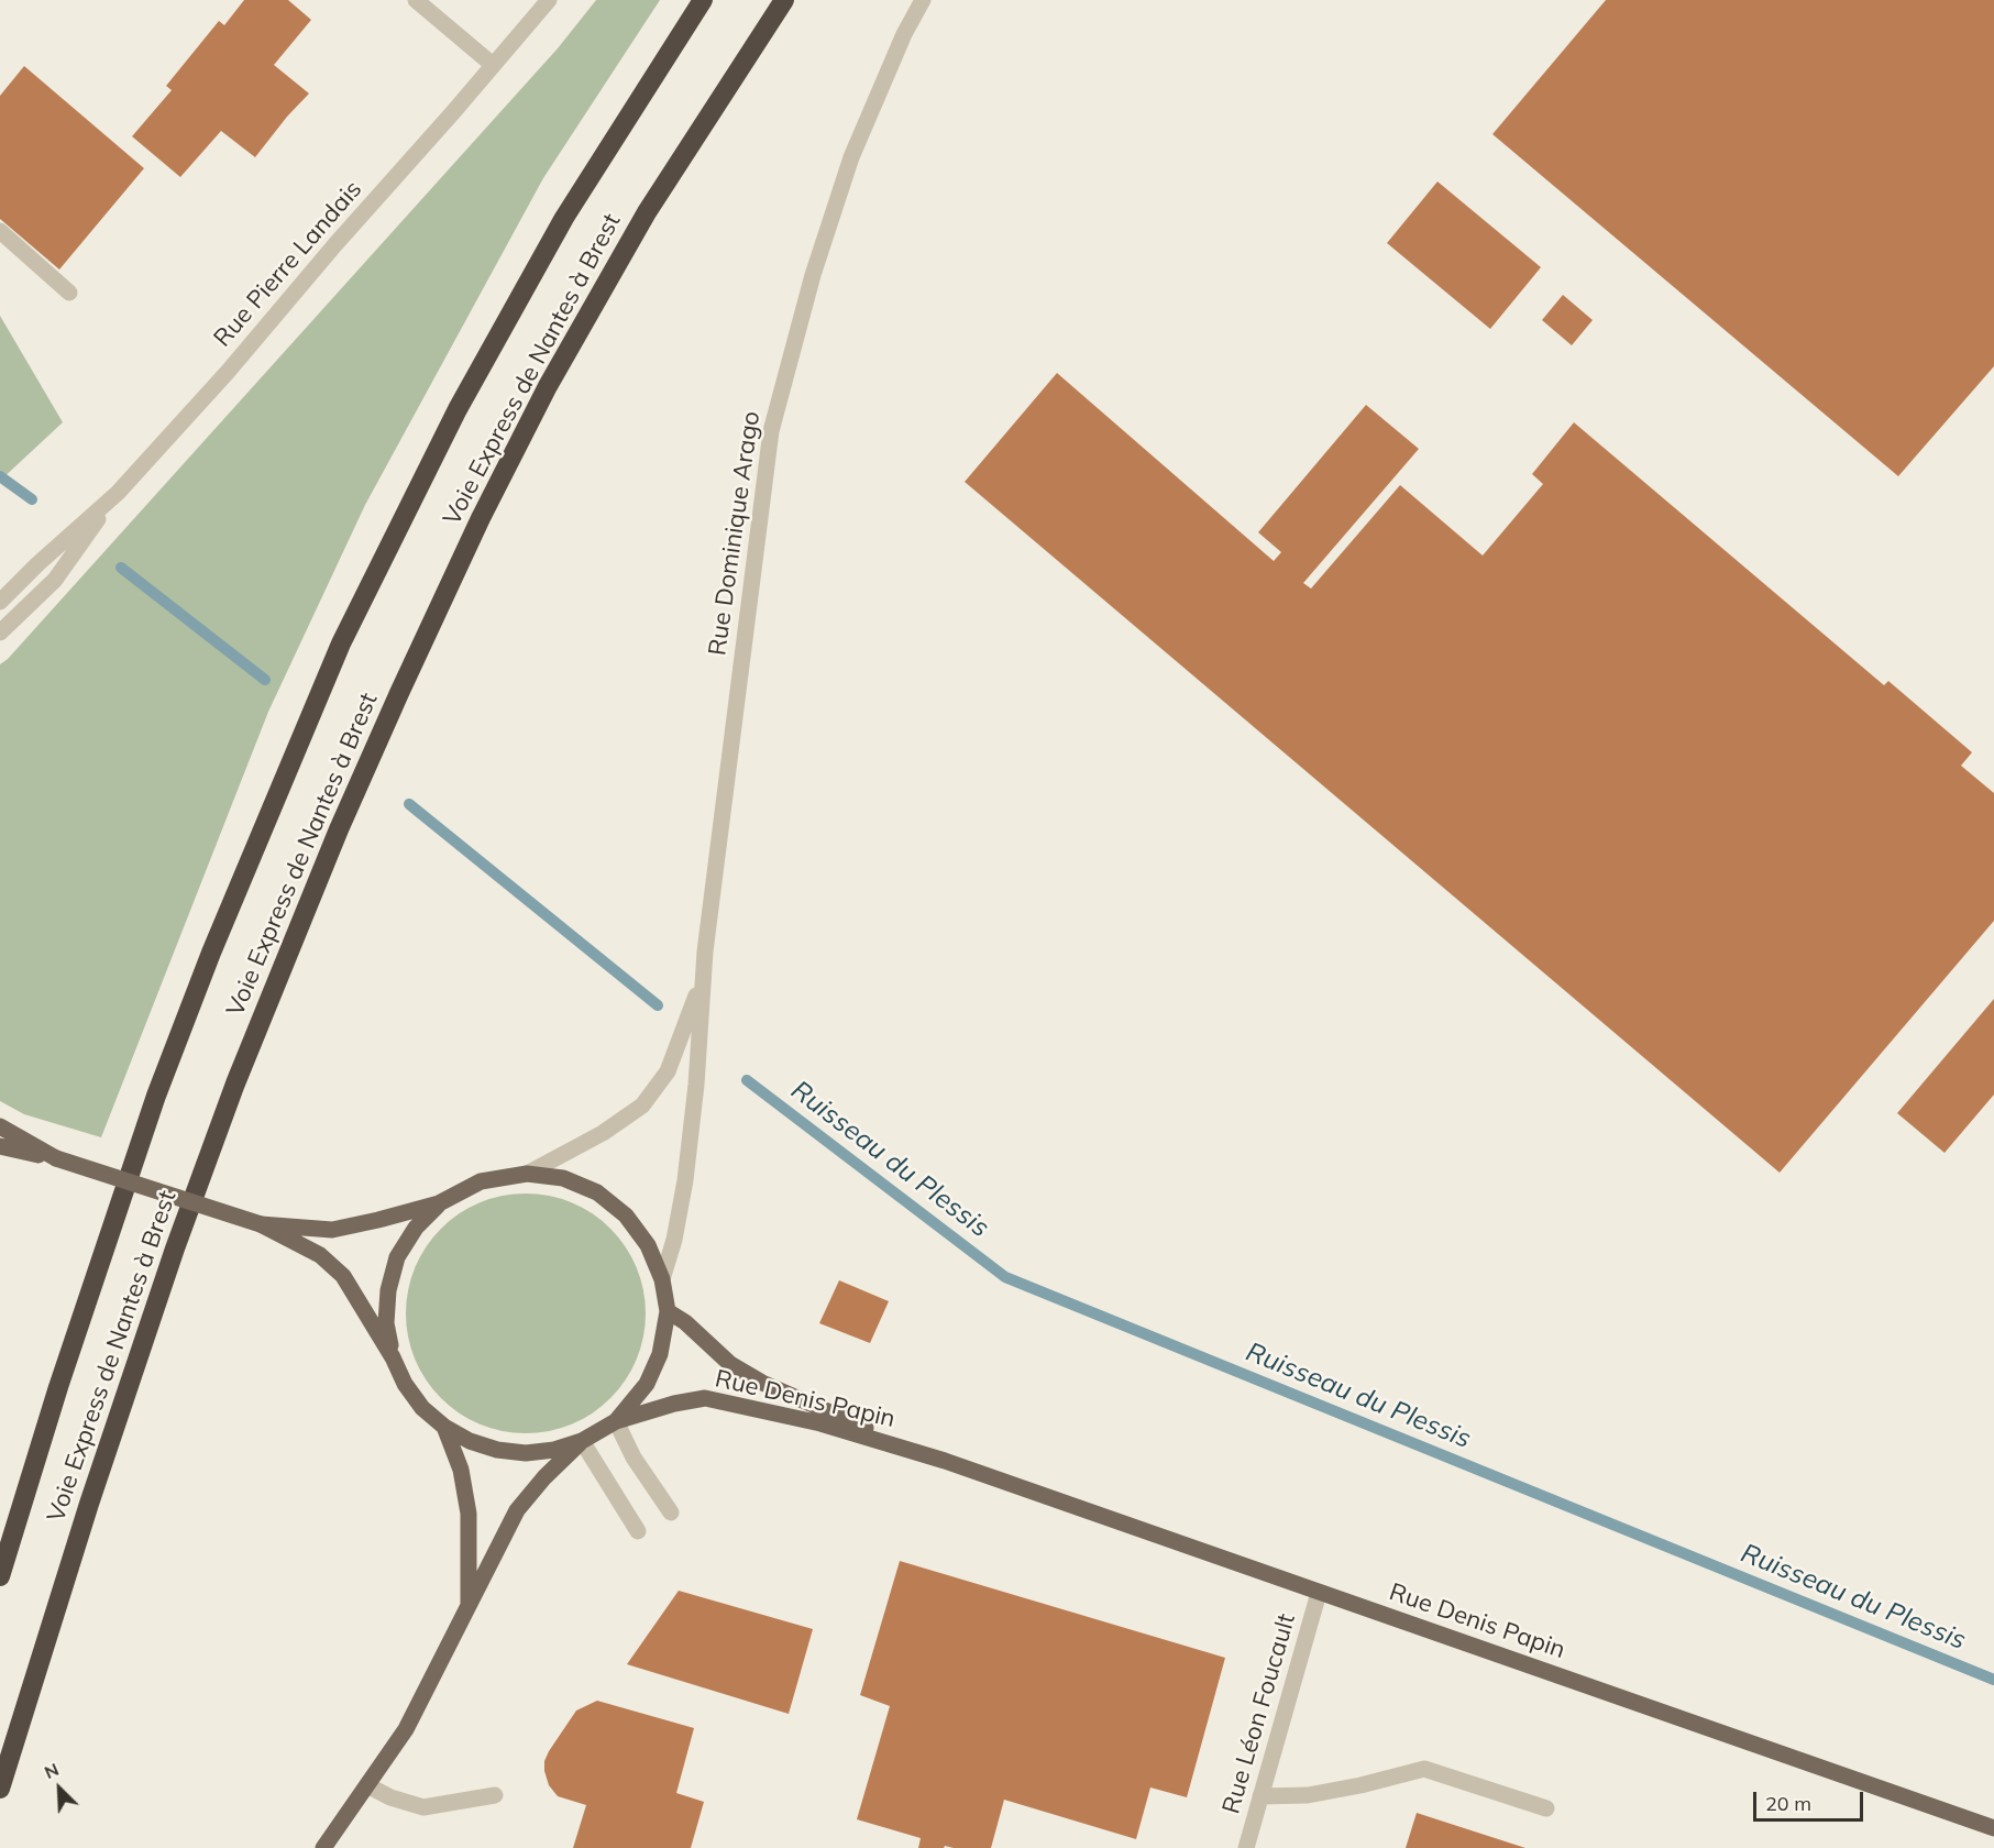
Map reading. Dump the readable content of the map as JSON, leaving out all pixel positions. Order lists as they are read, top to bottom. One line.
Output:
{"streets":{"highway":["Voie Express de Nantes à Brest"],"main road":["Rue Denis Papin"],"street":["Rue Pierre Landais","Rue Dominique Arago","Rue Léon Foucault"]},"crossings":[["Rue Denis Papin","Rue Léon Foucault"]],"water":["Ruisseau du Plessis"],"scale_bar":"20 m","north":"top left"}
